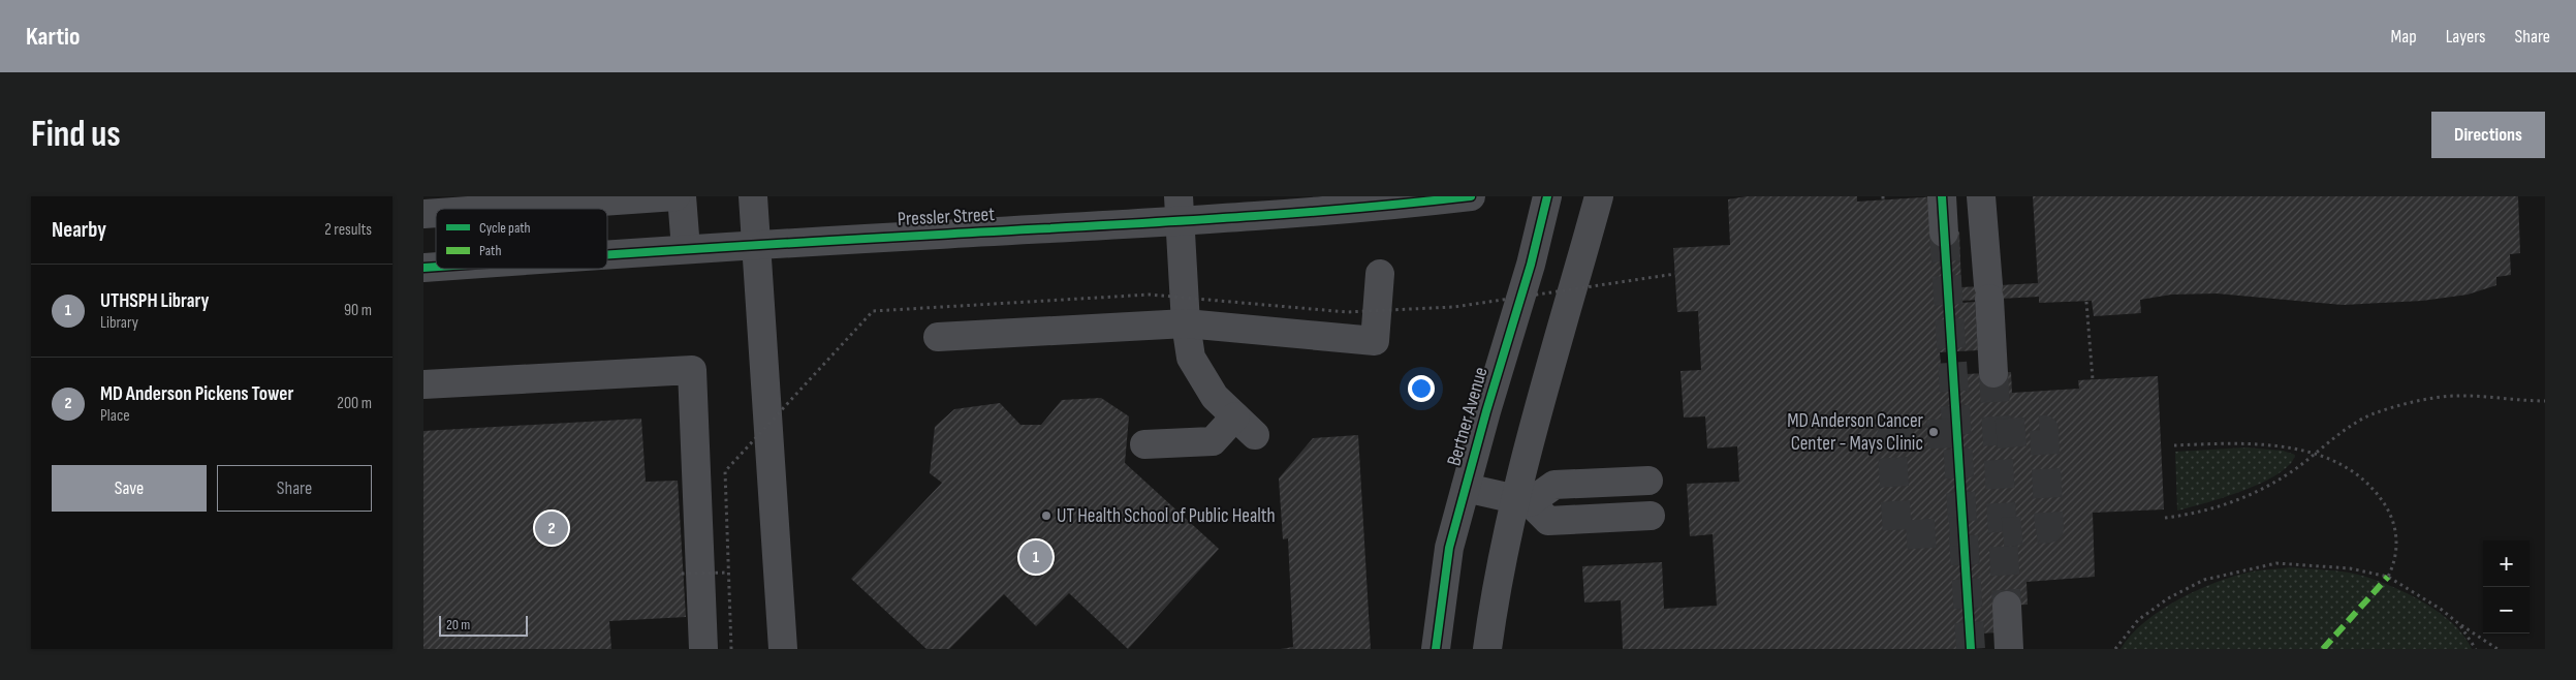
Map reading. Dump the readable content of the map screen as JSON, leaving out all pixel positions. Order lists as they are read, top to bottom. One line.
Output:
{"streets":{"street":["Pressler Street","Bertner Avenue"]},"places":["MD Anderson Cancer Center - Mays Clinic","UT Health School of Public Health"],"legend":["Cycle path","Path"],"scale_bar":"20 m","page":{"header":"Kartio","nav":["Map","Layers","Share"],"buttons":["Directions",["Save","Share"]],"title":"Find us","heading":["Nearby","2 results"],"list":[{"mark":"1","name":"UTHSPH Library","note":"Library","value":"90 m"},{"mark":"2","name":"MD Anderson Pickens Tower","note":"Place","value":"200 m"}],"pins":["2","1"],"map_buttons":["+","−"],"scale":"20 m"}}
